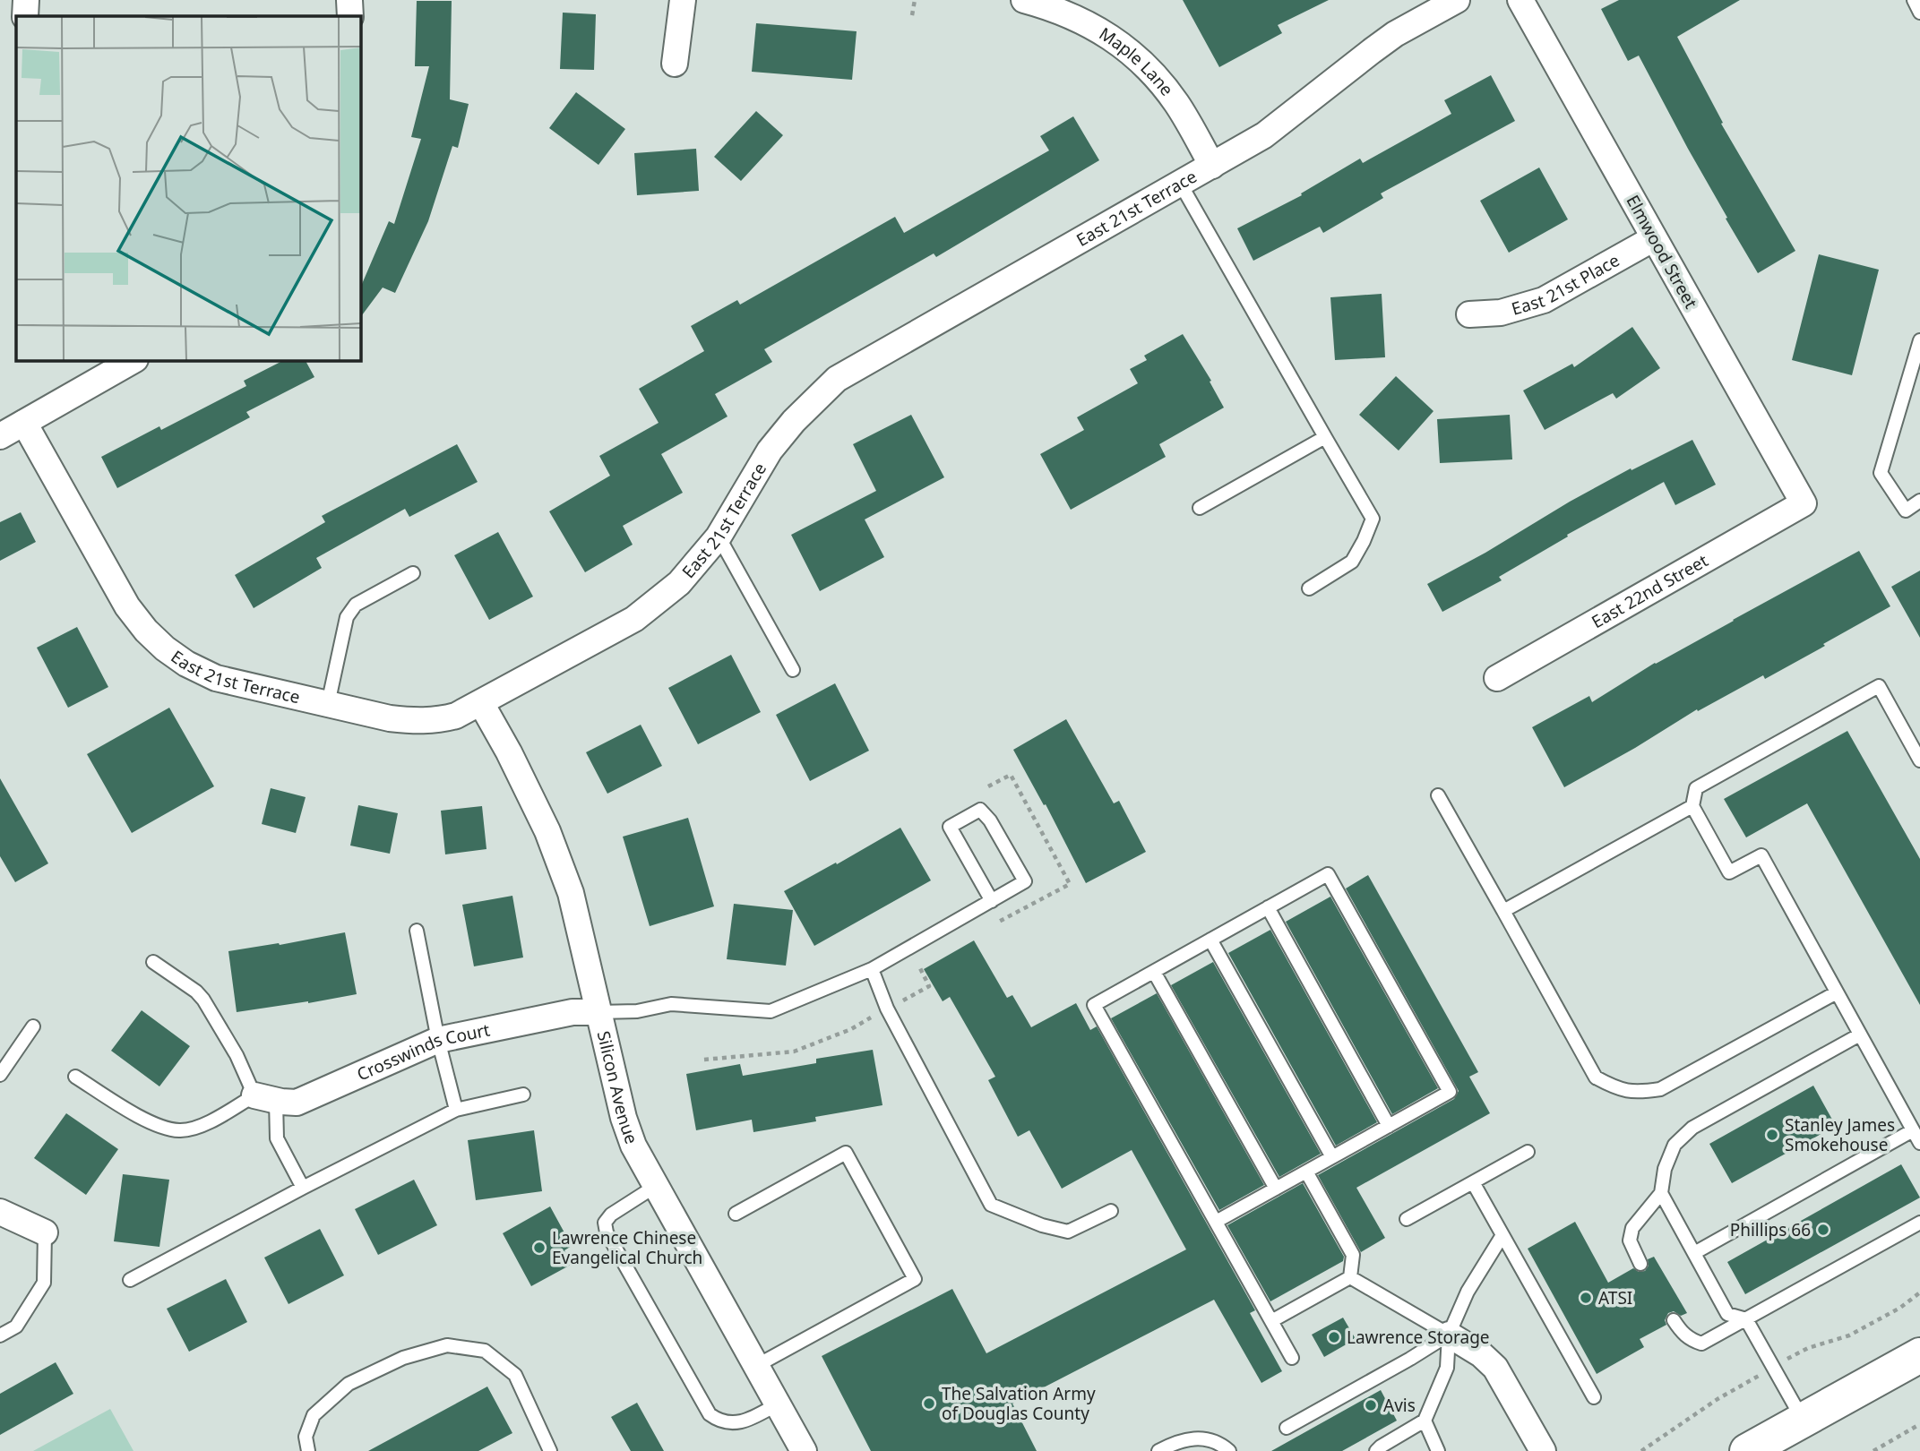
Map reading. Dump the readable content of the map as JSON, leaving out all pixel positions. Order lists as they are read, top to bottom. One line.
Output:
{"streets":{"street":["Maple Lane","East 21st Terrace","Elmwood Street","East 21st Place","East 22nd Street","Crosswinds Court","Silicon Avenue"]},"crossings":[["Maple Lane","East 21st Terrace"],["East 21st Terrace","Silicon Avenue"],["Elmwood Street","East 21st Place"],["Elmwood Street","East 22nd Street"],["Crosswinds Court","Silicon Avenue"]],"places":["Stanley James Smokehouse","Phillips 66","Lawrence Chinese Evangelical Church","ATSI","Lawrence Storage","The Salvation Army of Douglas County","Avis"]}
